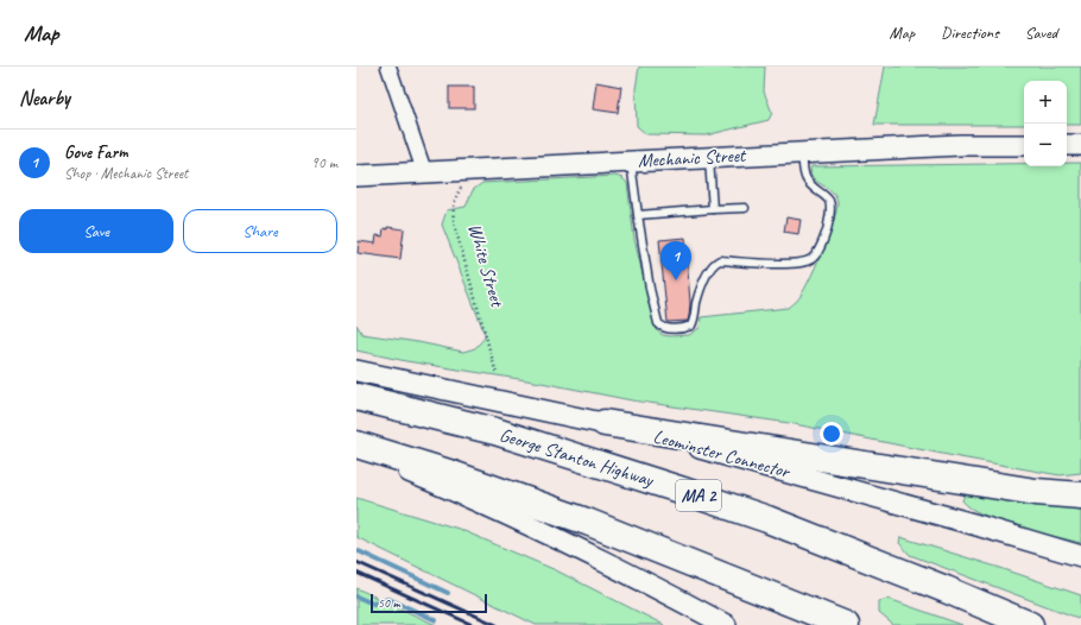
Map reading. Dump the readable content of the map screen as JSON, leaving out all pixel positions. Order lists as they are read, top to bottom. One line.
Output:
{"streets":{"highway":["George Stanton Highway","MA 2"],"main road":["Mechanic Street","Leominster Connector"],"path":["White Street"]},"crossings":[["Mechanic Street","White Street"]],"scale_bar":"50 m","page":{"header":"Map","nav":["Map","Directions","Saved"],"heading":"Nearby","map_buttons":["+","−"],"list":[{"mark":"1","name":"Gove Farm","note":"Shop · Mechanic Street","value":"90 m"}],"buttons":["Save","Share"],"pins":"1","scale":"50 m"}}
